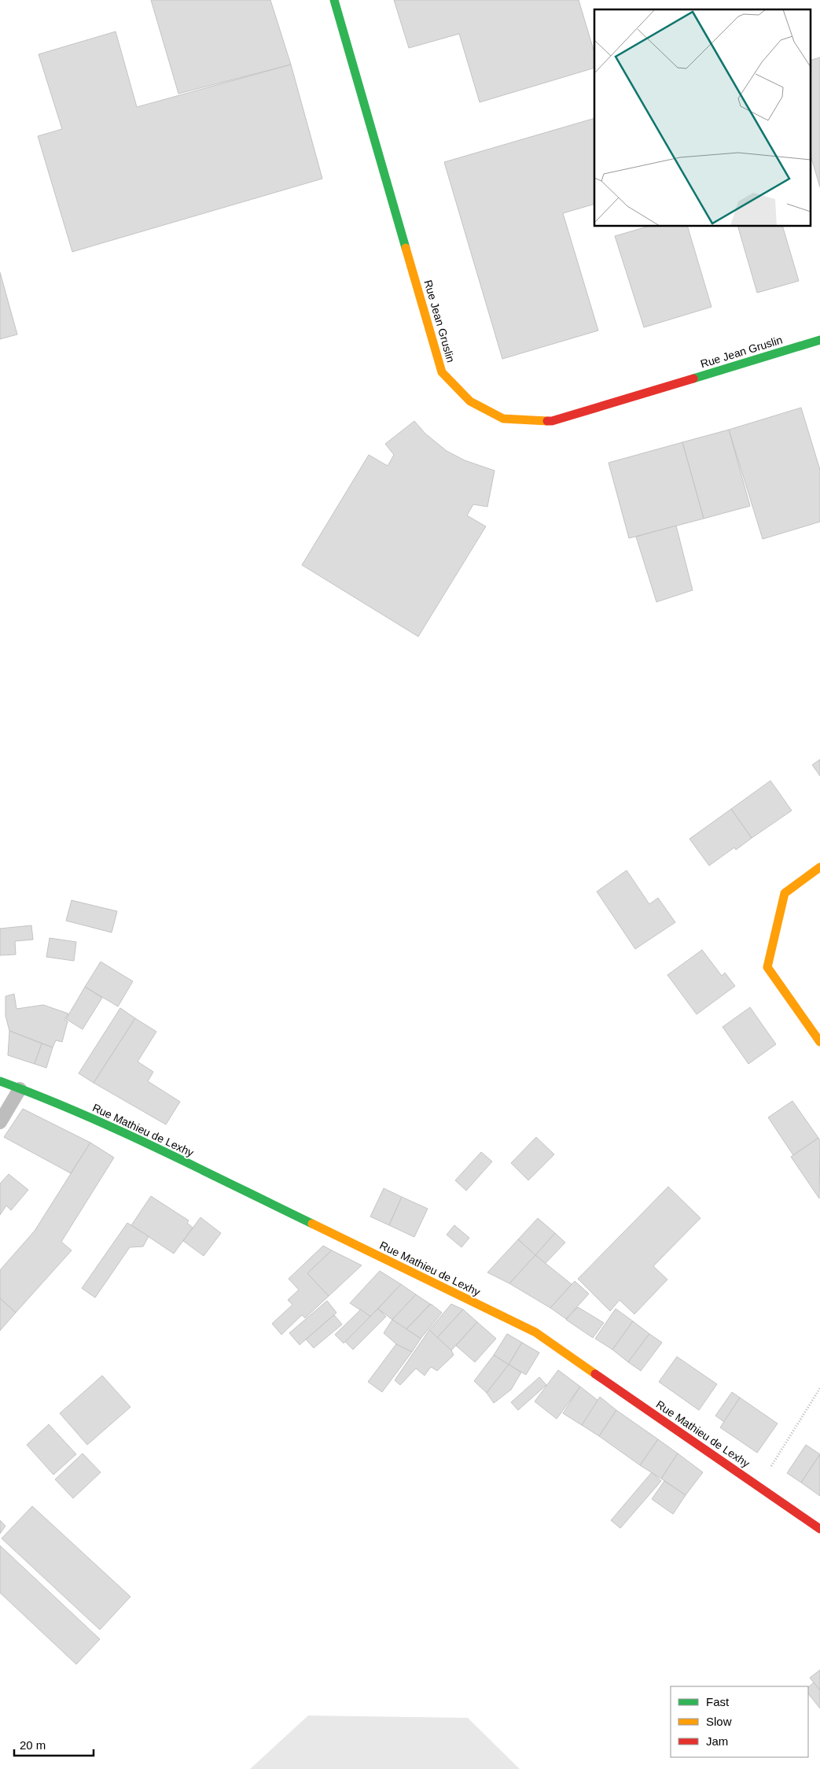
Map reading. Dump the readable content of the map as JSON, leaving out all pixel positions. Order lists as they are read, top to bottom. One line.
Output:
{"streets":{"street":["Rue Jean Gruslin","Rue Mathieu de Lexhy"]},"legend":["Fast","Slow","Jam"],"scale_bar":"20 m"}
